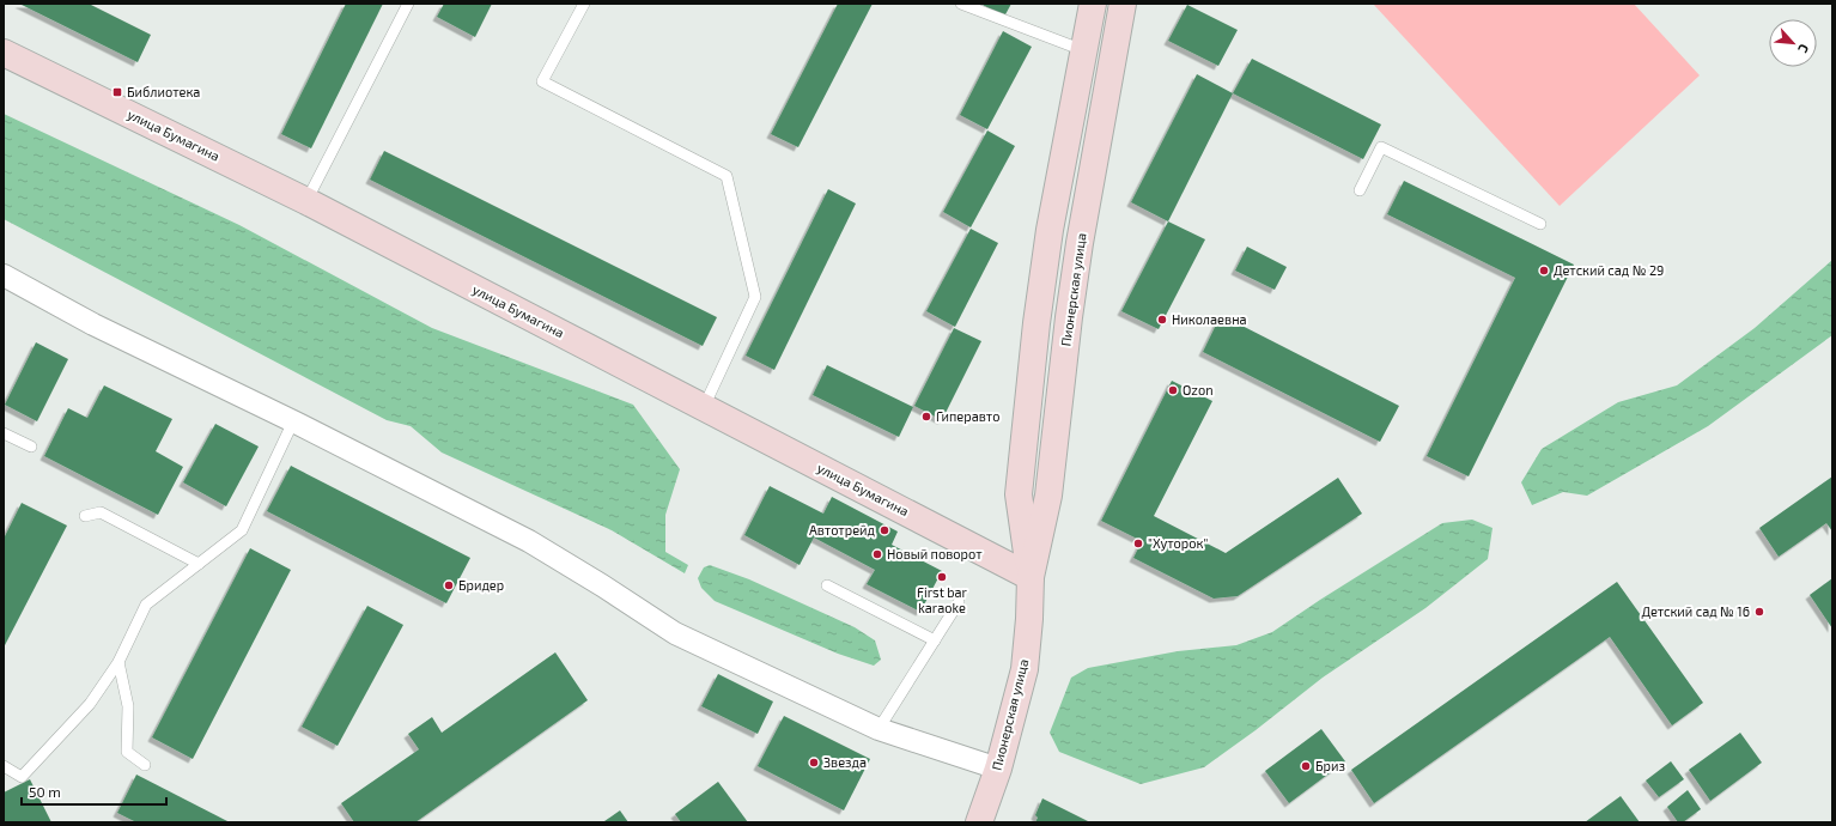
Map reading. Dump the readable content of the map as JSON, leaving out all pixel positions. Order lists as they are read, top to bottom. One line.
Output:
{"streets":{"main road":["улица Бумагина","Пионерская улица"]},"crossings":[["улица Бумагина","Пионерская улица"]],"places":{"transit":["Библиотека"],"other":["Детский сад № 29","Николаевна","Ozon","Гиперавто","Автотрейд","\"Хуторок\"","Новый поворот","First bar karaoke","Бридер","Детский сад № 16","Звезда","Бриз"]},"scale_bar":"50 m","north":"bottom right"}
